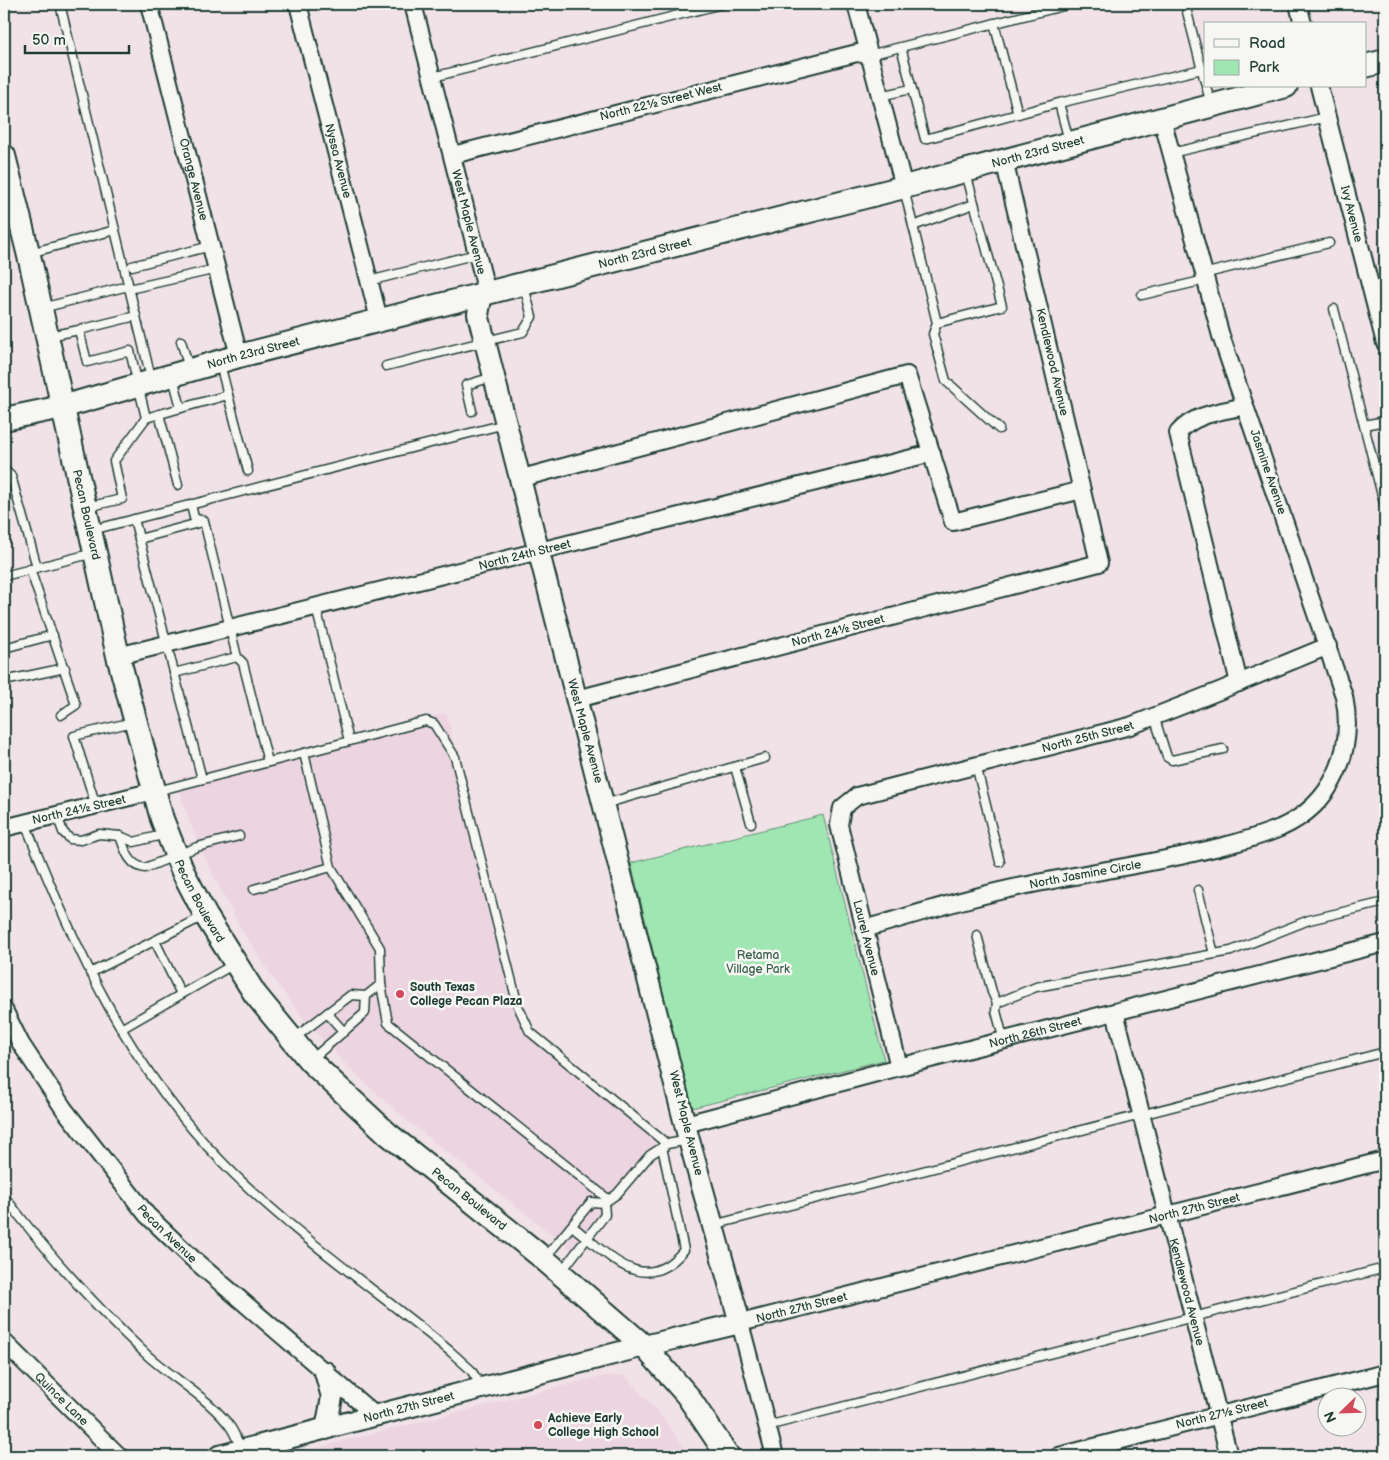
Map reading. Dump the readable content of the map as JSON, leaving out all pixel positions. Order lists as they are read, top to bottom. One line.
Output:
{"streets":{"main road":["North 23rd Street","Pecan Boulevard"],"street":["North 22½ Street West","Nyssa Avenue","Orange Avenue","Ivy Avenue","West Maple Avenue","Kendlewood Avenue","Jasmine Avenue","North 24th Street","North 24½ Street","North 25th Street","North Jasmine Circle","Laurel Avenue","North 26th Street","North 27th Street","Pecan Avenue","Quince Lane","North 27½ Street"]},"crossings":[["North 22½ Street West","West Maple Avenue"],["North 23rd Street","Nyssa Avenue"],["North 23rd Street","Orange Avenue"],["North 23rd Street","West Maple Avenue"],["North 23rd Street","Kendlewood Avenue"],["North 23rd Street","Jasmine Avenue"],["North 23rd Street","Pecan Boulevard"],["West Maple Avenue","North 24th Street"],["West Maple Avenue","North 24½ Street"],["West Maple Avenue","North 26th Street"],["West Maple Avenue","North 27th Street"],["Kendlewood Avenue","North 24½ Street"],["Kendlewood Avenue","North 26th Street"],["Kendlewood Avenue","North 27th Street"],["Kendlewood Avenue","North 27½ Street"],["Jasmine Avenue","North 25th Street"],["Jasmine Avenue","North Jasmine Circle"],["Pecan Boulevard","North 24th Street"],["Pecan Boulevard","North 24½ Street"],["Pecan Boulevard","North 27th Street"],["North 25th Street","Laurel Avenue"],["North Jasmine Circle","Laurel Avenue"],["Laurel Avenue","North 26th Street"],["North 27th Street","Pecan Avenue"]],"parks":["Retama Village Park"],"places":["South Texas College Pecan Plaza","Achieve Early College High School"],"legend":["Road","Park"],"scale_bar":"50 m","north":"bottom left"}
